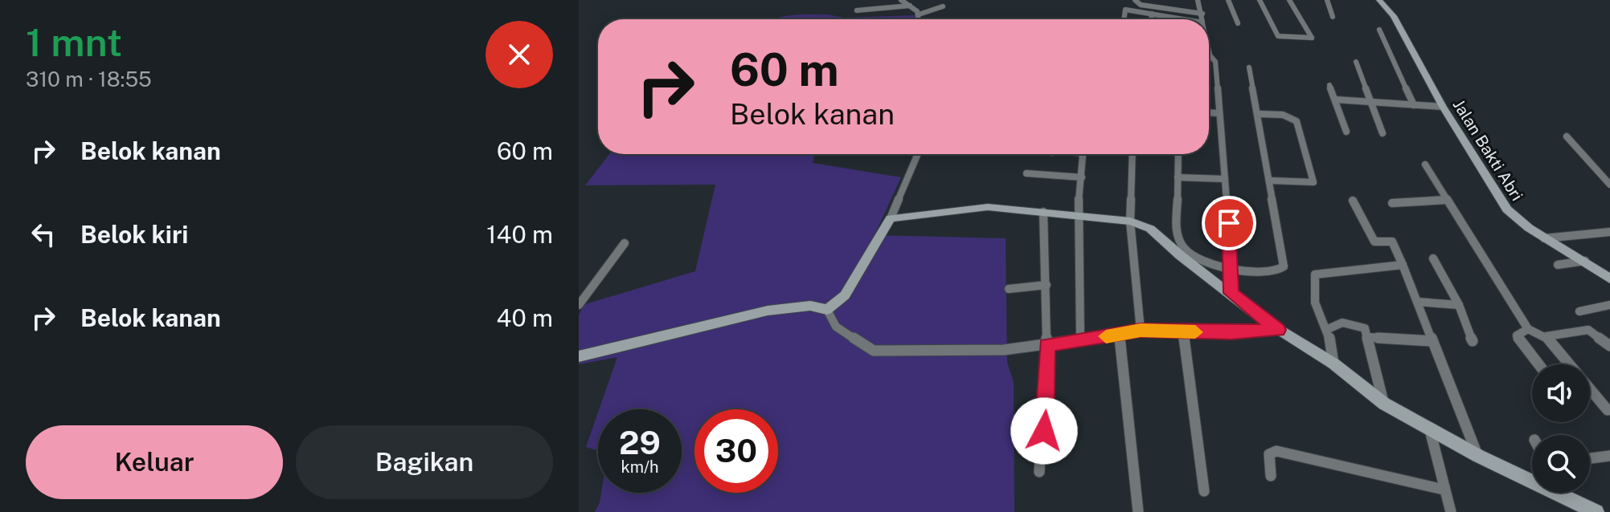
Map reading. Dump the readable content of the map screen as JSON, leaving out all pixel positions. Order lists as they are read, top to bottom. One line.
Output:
{"streets":{"street":["Jalan Bakti Abri"]},"page":{"heading":["1 mnt","310 m · 18:55"],"turn":["60 m","Belok kanan"],"list":[{"name":"Belok kanan","value":"60 m"},{"name":"Belok kiri","value":"140 m"},{"name":"Belok kanan","value":"40 m"}],"speed":"29 km/h","limit":"30","buttons":["Keluar","Bagikan"]}}
